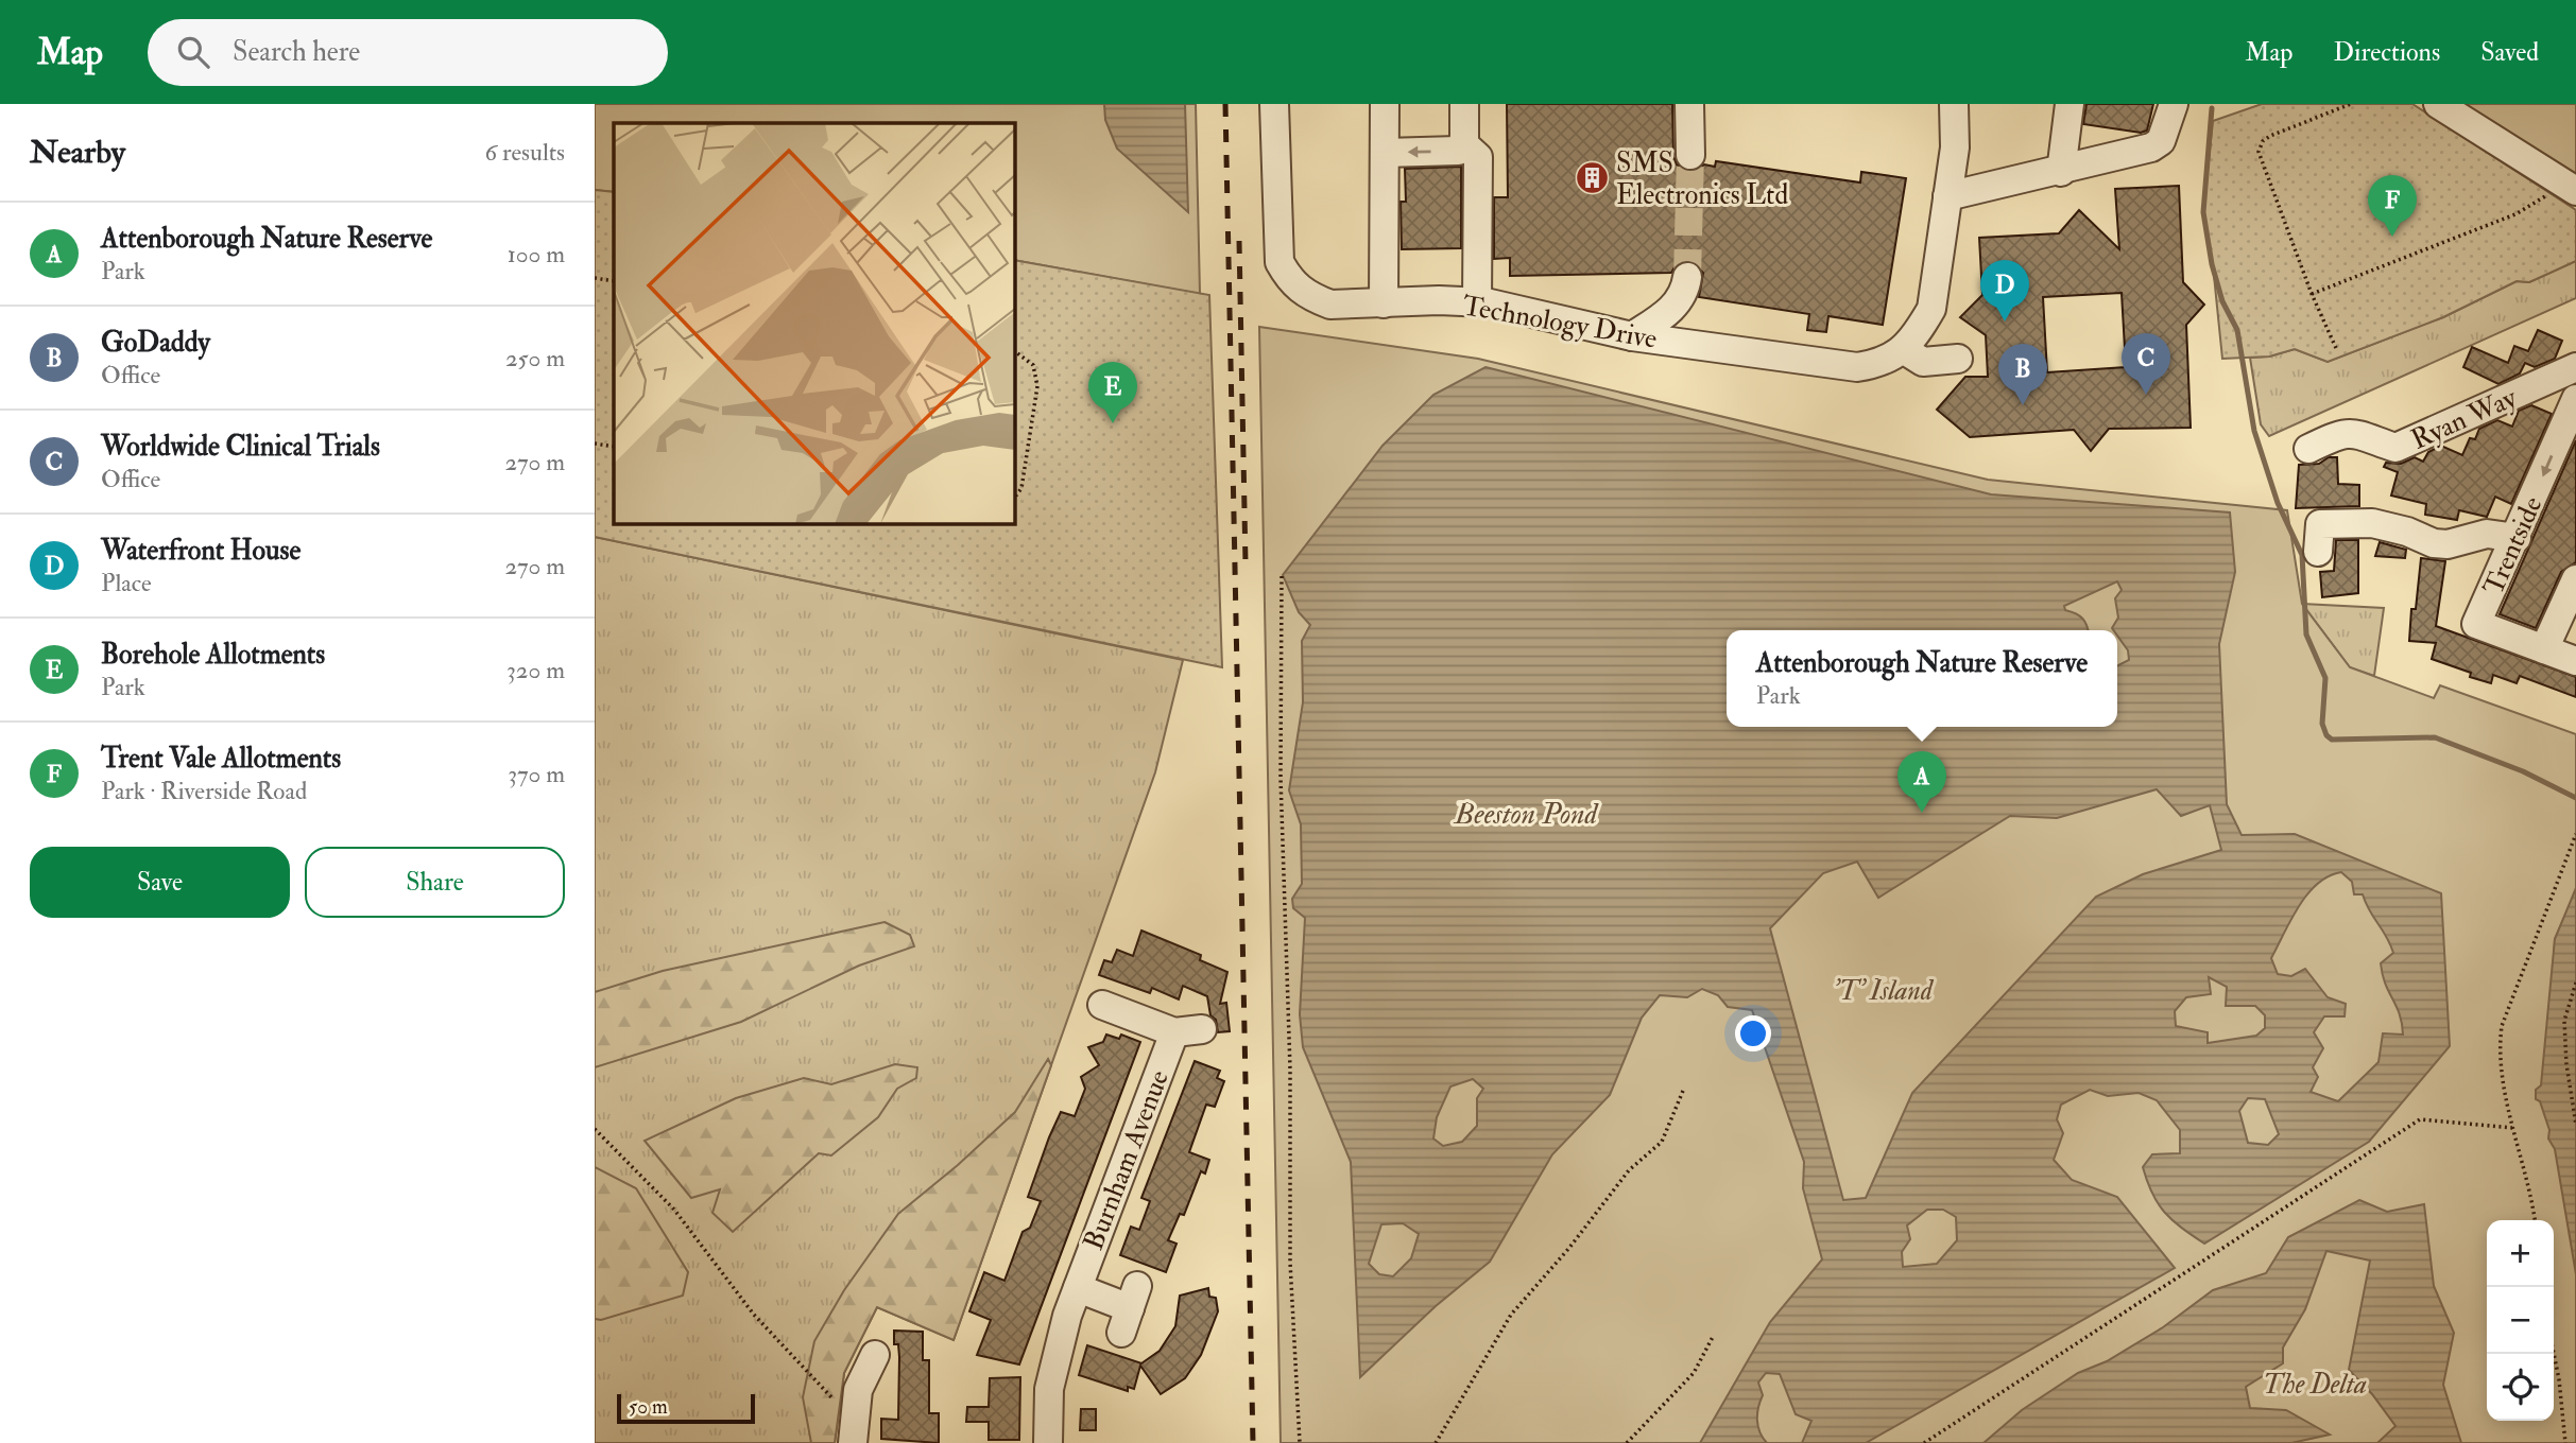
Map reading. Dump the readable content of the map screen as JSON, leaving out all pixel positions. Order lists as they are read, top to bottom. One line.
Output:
{"streets":{"street":["Technology Drive","Ryan Way","Trentside","Burnham Avenue"]},"one_way":["Trentside"],"water":["Beeston Pond"],"parks":["'T' Island","The Delta"],"places":{"building":["SMS Electronics Ltd"]},"scale_bar":"50 m","page":{"header":"Map","search":"Search here","nav":["Map","Directions","Saved"],"heading":["Nearby","6 results"],"pins":["F","D","C","B","E","A"],"list":[{"mark":"A","name":"Attenborough Nature Reserve","note":"Park","value":"100 m"},{"mark":"B","name":"GoDaddy","note":"Office","value":"250 m"},{"mark":"C","name":"Worldwide Clinical Trials","note":"Office","value":"270 m"},{"mark":"D","name":"Waterfront House","note":"Place","value":"270 m"},{"mark":"E","name":"Borehole Allotments","note":"Park","value":"320 m"},{"mark":"F","name":"Trent Vale Allotments","note":"Park · Riverside Road","value":"370 m"}],"popup":["Attenborough Nature Reserve","Park"],"buttons":["Save","Share"],"map_buttons":["+","−"],"scale":"50 m"}}
